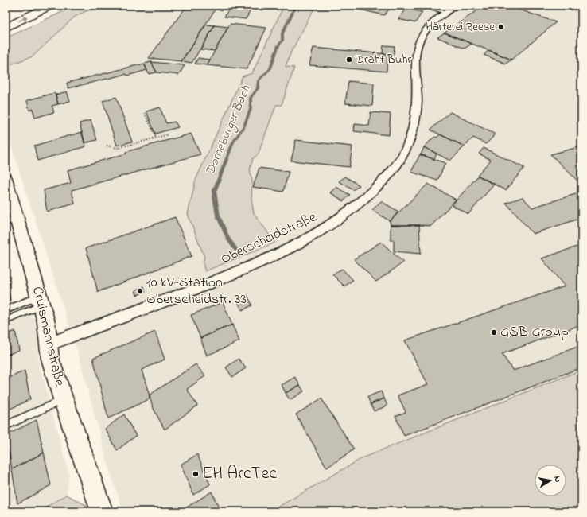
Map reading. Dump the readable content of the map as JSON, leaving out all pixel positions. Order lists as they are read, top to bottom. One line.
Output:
{"streets":{"street":["Oberscheidstraße","Cruismannstraße"]},"crossings":[["Oberscheidstraße","Cruismannstraße"]],"water":["Dorneburger Bach"],"places":["Härterei Reese","Draht Buhr","10 kV-Station Oberscheidstr. 33","GSB Group","EH ArcTec"],"north":"right"}
